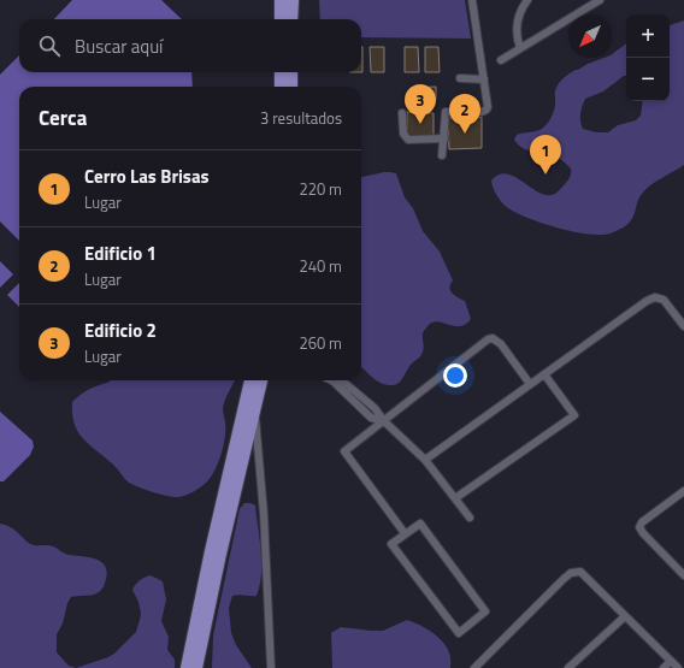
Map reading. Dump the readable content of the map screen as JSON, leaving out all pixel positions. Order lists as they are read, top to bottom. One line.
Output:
{"north":"bottom left","page":{"map_buttons":["+","−"],"search":"Buscar aquí","pins":["3","2","1"],"heading":["Cerca","3 resultados"],"list":[{"mark":"1","name":"Cerro Las Brisas","note":"Lugar","value":"220 m"},{"mark":"2","name":"Edificio 1","note":"Lugar","value":"240 m"},{"mark":"3","name":"Edificio 2","note":"Lugar","value":"260 m"}]}}
